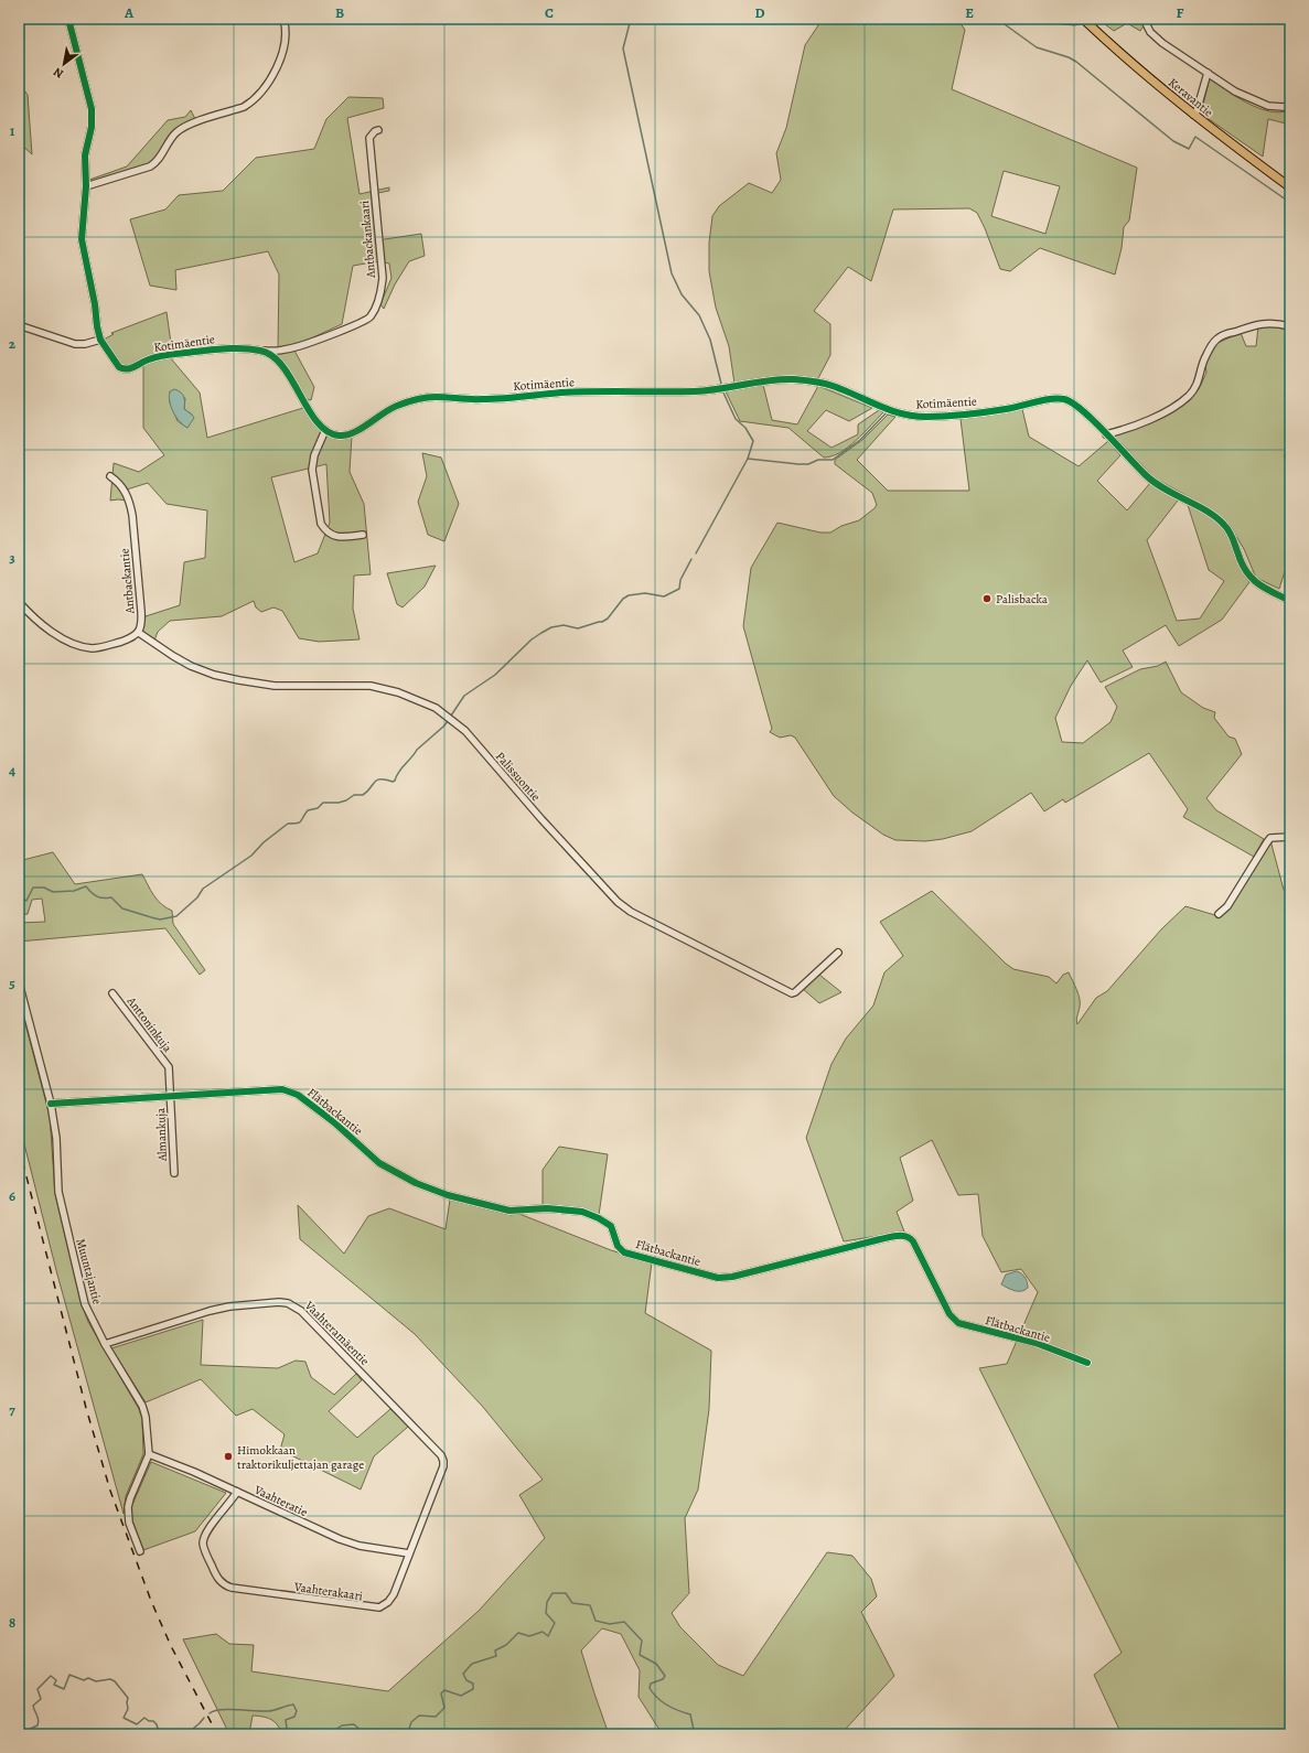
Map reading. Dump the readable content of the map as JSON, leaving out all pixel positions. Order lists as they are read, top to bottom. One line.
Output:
{"streets":{"main road":["Keravantie"],"street":["Antbackankaari","Kotimäentie","Antbackantie","Palissuontie","Anttoninkuja","Flätbackantie","Almankuja","Muuntajantie","Vaahteramäentie","Vaahteratie","Vaahterakaari"]},"crossings":[["Antbackankaari","Kotimäentie"],["Antbackantie","Palissuontie"],["Anttoninkuja","Flätbackantie"],["Anttoninkuja","Almankuja"],["Flätbackantie","Almankuja"],["Flätbackantie","Muuntajantie"],["Muuntajantie","Vaahteramäentie"],["Muuntajantie","Vaahteratie"],["Vaahteramäentie","Vaahterakaari"],["Vaahteratie","Vaahterakaari"]],"places":["Palisbacka","Himokkaan traktorikuljettajan garage"],"north":"bottom left","grid":{"columns":["A","B","C","D","E","F"],"rows":["1","2","3","4","5","6","7","8"]}}
